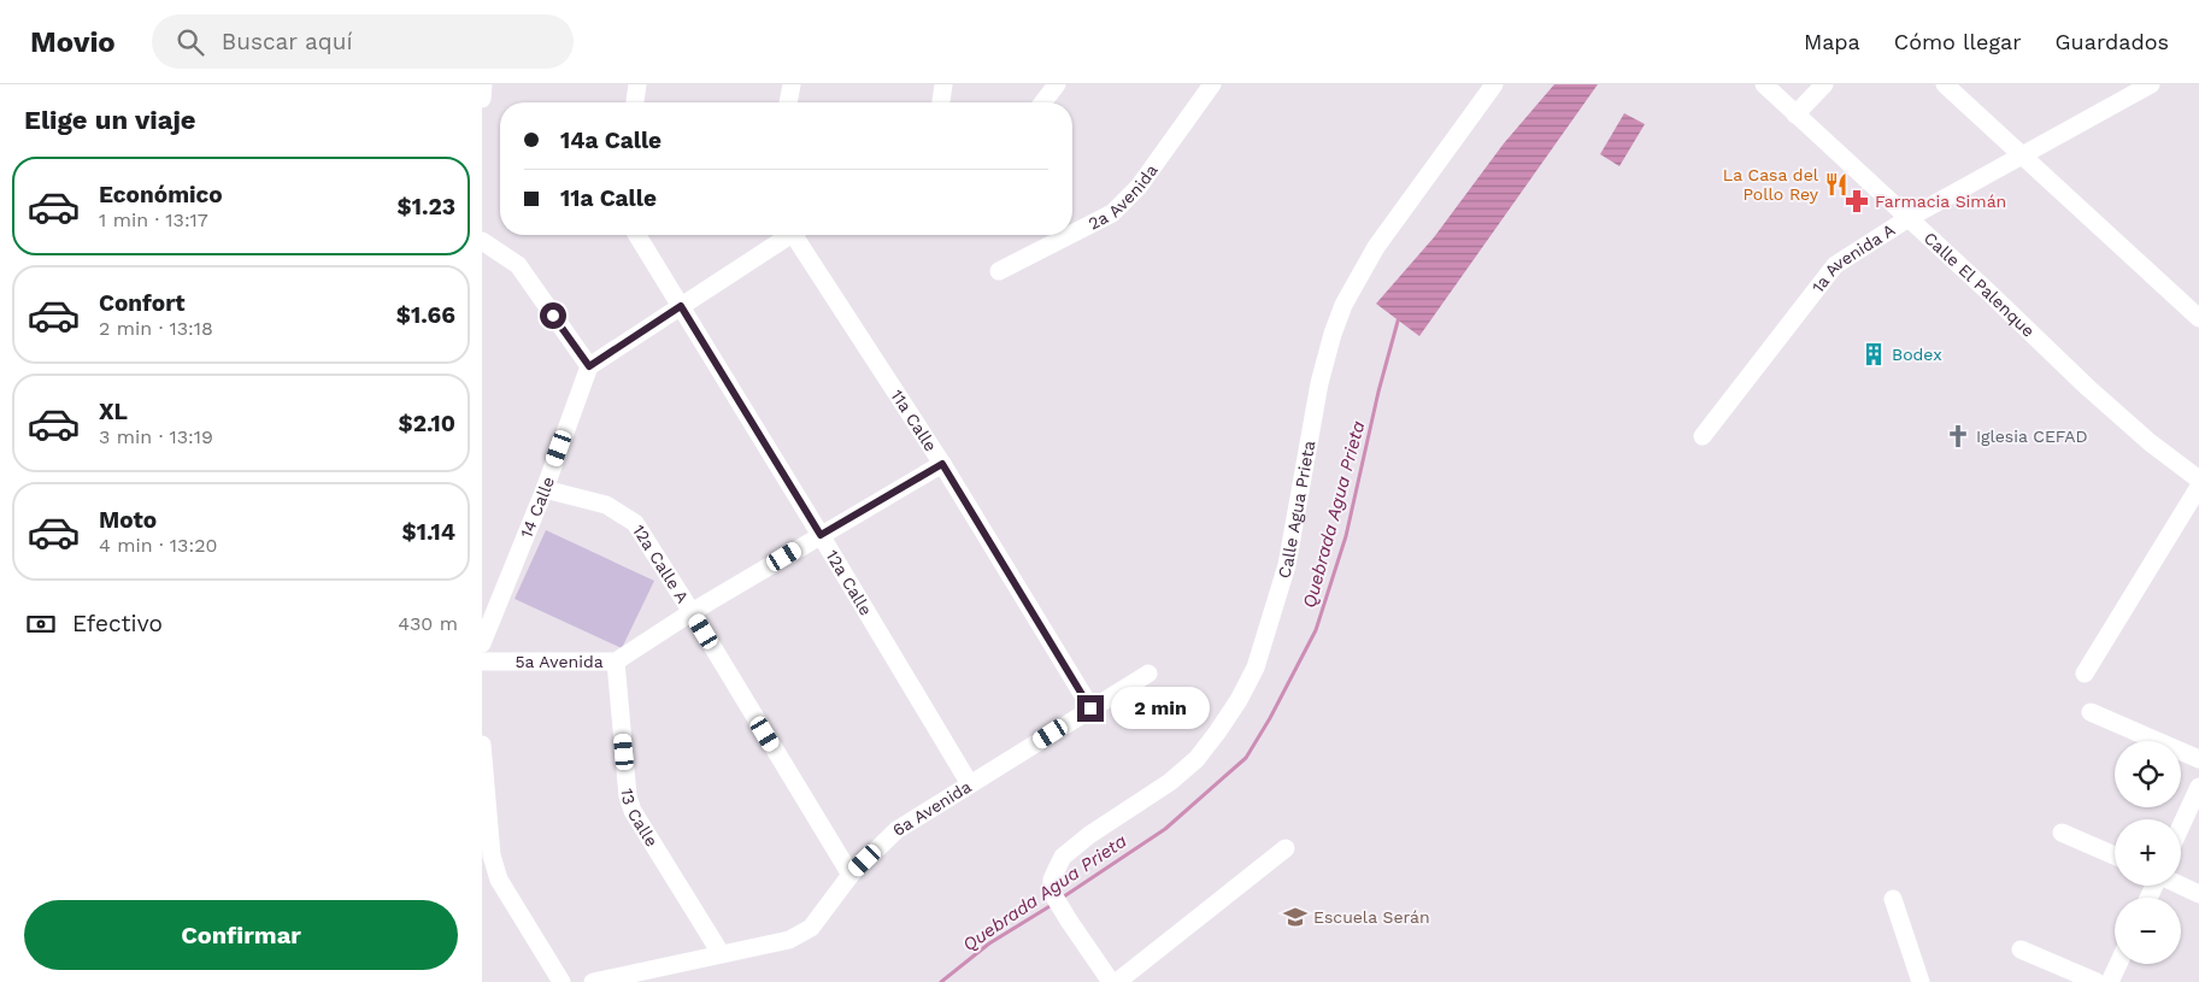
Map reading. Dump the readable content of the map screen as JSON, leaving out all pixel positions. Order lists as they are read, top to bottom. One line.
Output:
{"streets":{"street":["2a Avenida","1a Avenida A","Calle El Palenque","11a Calle","14 Calle","Calle Agua Prieta","12a Calle A","12a Calle","5a Avenida","6a Avenida","13 Calle"]},"crossings":[["1a Avenida A","Calle El Palenque"],["11a Calle","5a Avenida"],["11a Calle","6a Avenida"],["14 Calle","12a Calle A"],["12a Calle A","5a Avenida"],["12a Calle A","6a Avenida"],["12a Calle","5a Avenida"],["12a Calle","6a Avenida"],["5a Avenida","13 Calle"],["6a Avenida","13 Calle"]],"water":["Quebrada Agua Prieta"],"places":{"restaurant":["La Casa del Pollo Rey"],"pharmacy":["Farmacia Simán"],"building":["Bodex"],"church":["Iglesia CEFAD"],"school or university":["Escuela Serán"]},"page":{"header":"Movio","search":"Buscar aquí","nav":["Mapa","Cómo llegar","Guardados"],"heading":"Elige un viaje","banner":["14a Calle","11a Calle"],"list":[{"name":"Económico","note":"1 min · 13:17","value":"$1.23"},{"name":"Confort","note":"2 min · 13:18","value":"$1.66"},{"name":"XL","note":"3 min · 13:19","value":"$2.10"},{"name":"Moto","note":"4 min · 13:20","value":"$1.14"}],"pay":["Efectivo","430 m"],"bubble":"2 min","map_buttons":["+","−"],"buttons":"Confirmar"}}
